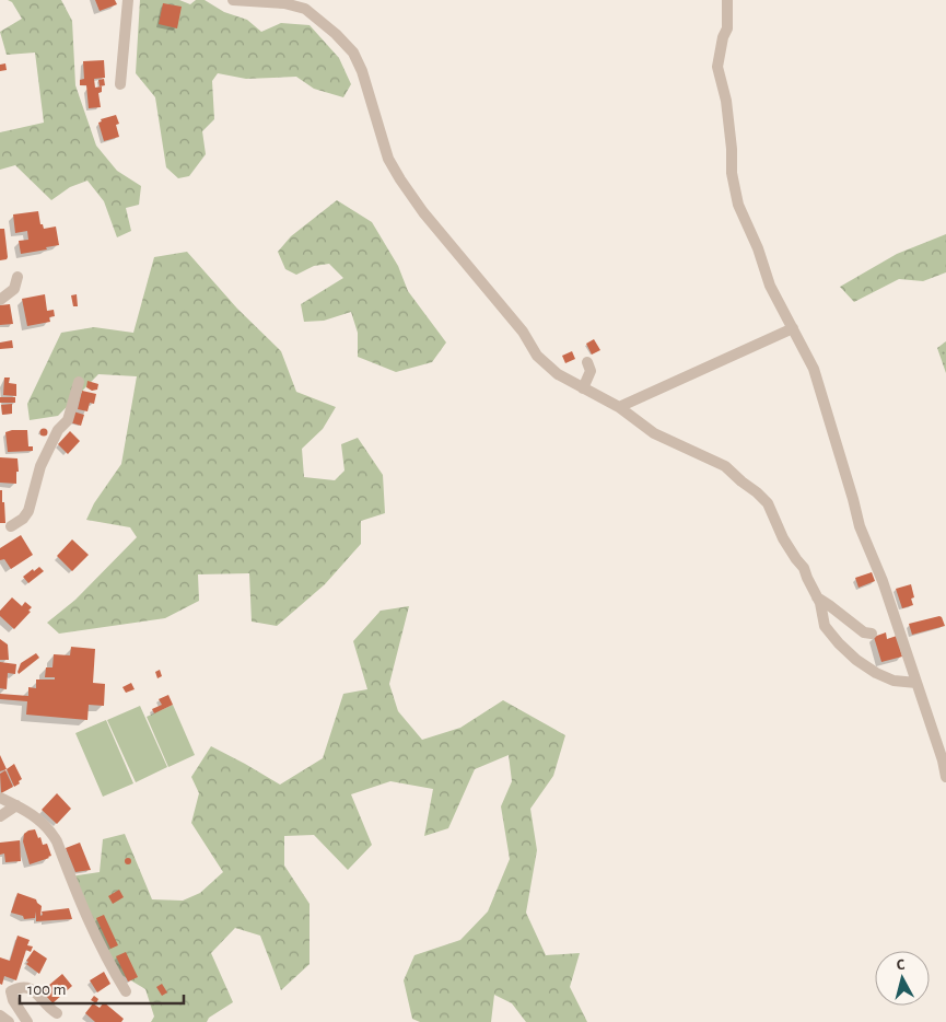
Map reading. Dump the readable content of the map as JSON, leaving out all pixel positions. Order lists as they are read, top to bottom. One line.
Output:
{"scale_bar":"100 m","north":"top"}
